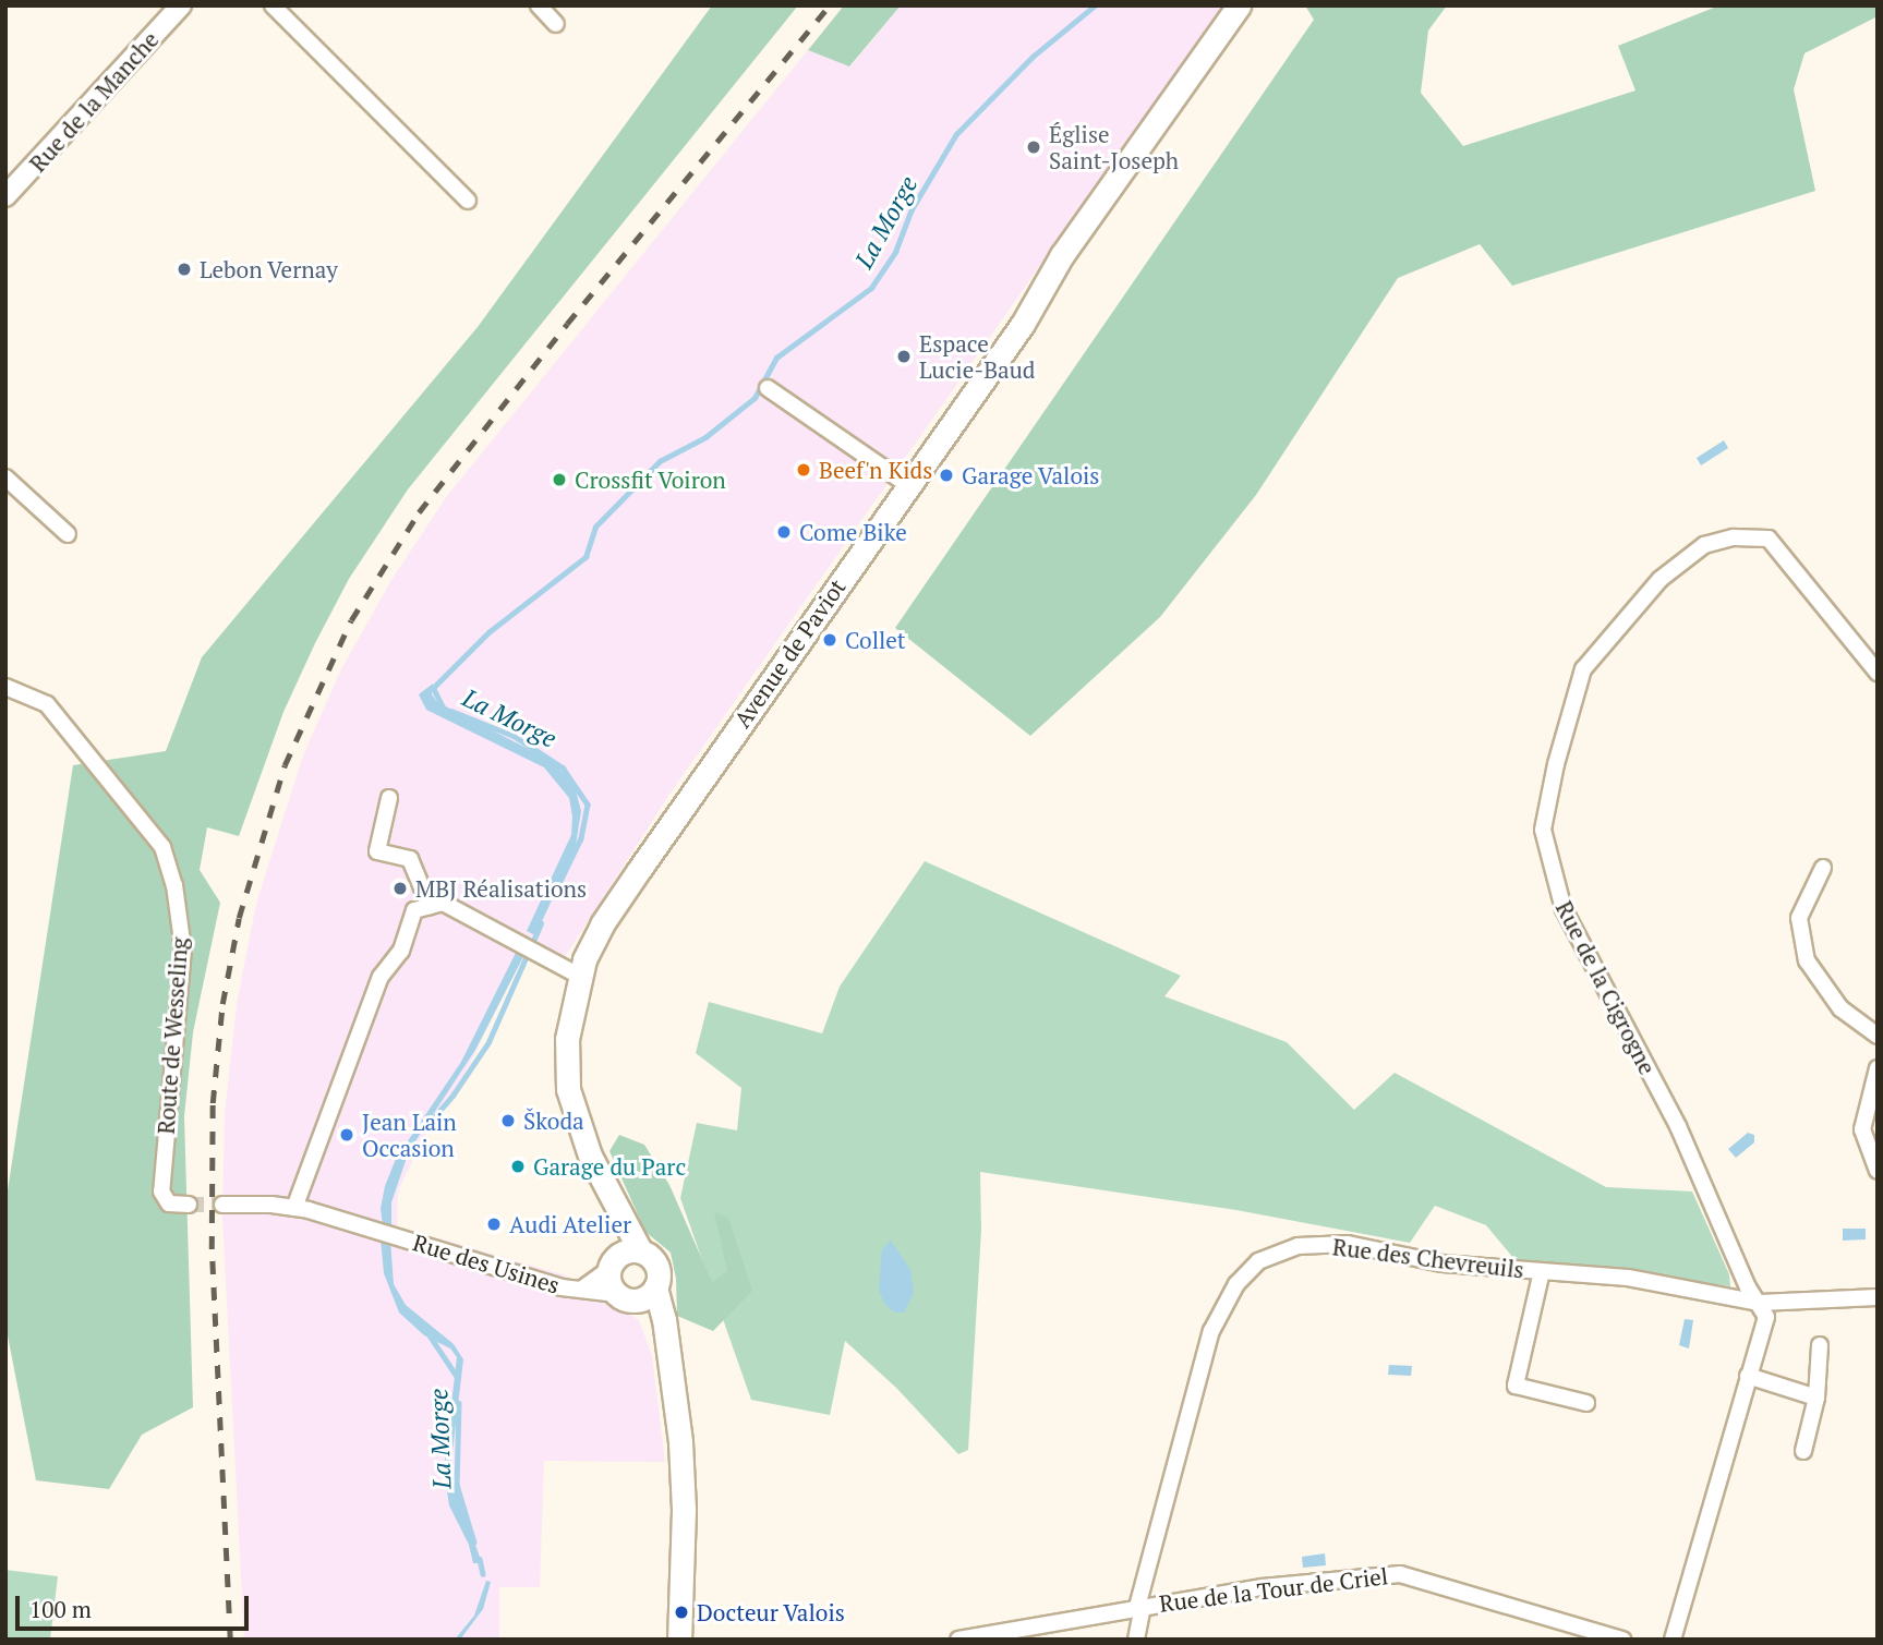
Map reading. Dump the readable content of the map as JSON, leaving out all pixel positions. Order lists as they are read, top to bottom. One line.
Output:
{"streets":{"main road":["Avenue de Paviot"],"street":["Rue de la Manche","Rue de la Cigrogne","Route de Wesseling","Rue des Chevreuils","Rue des Usines","Rue de la Tour de Criel"]},"crossings":[["Avenue de Paviot","Rue des Usines"],["Rue de la Cigrogne","Rue des Chevreuils"],["Rue des Chevreuils","Rue de la Tour de Criel"]],"water":["La Morge"],"places":["Église Saint-Joseph","Lebon Vernay","Espace Lucie-Baud","Beef'n Kids","Garage Valois","Crossfit Voiron","Come Bike","Collet","MBJ Réalisations","Škoda","Jean Lain Occasion","Garage du Parc","Audi Atelier","Docteur Valois"],"scale_bar":"100 m"}
